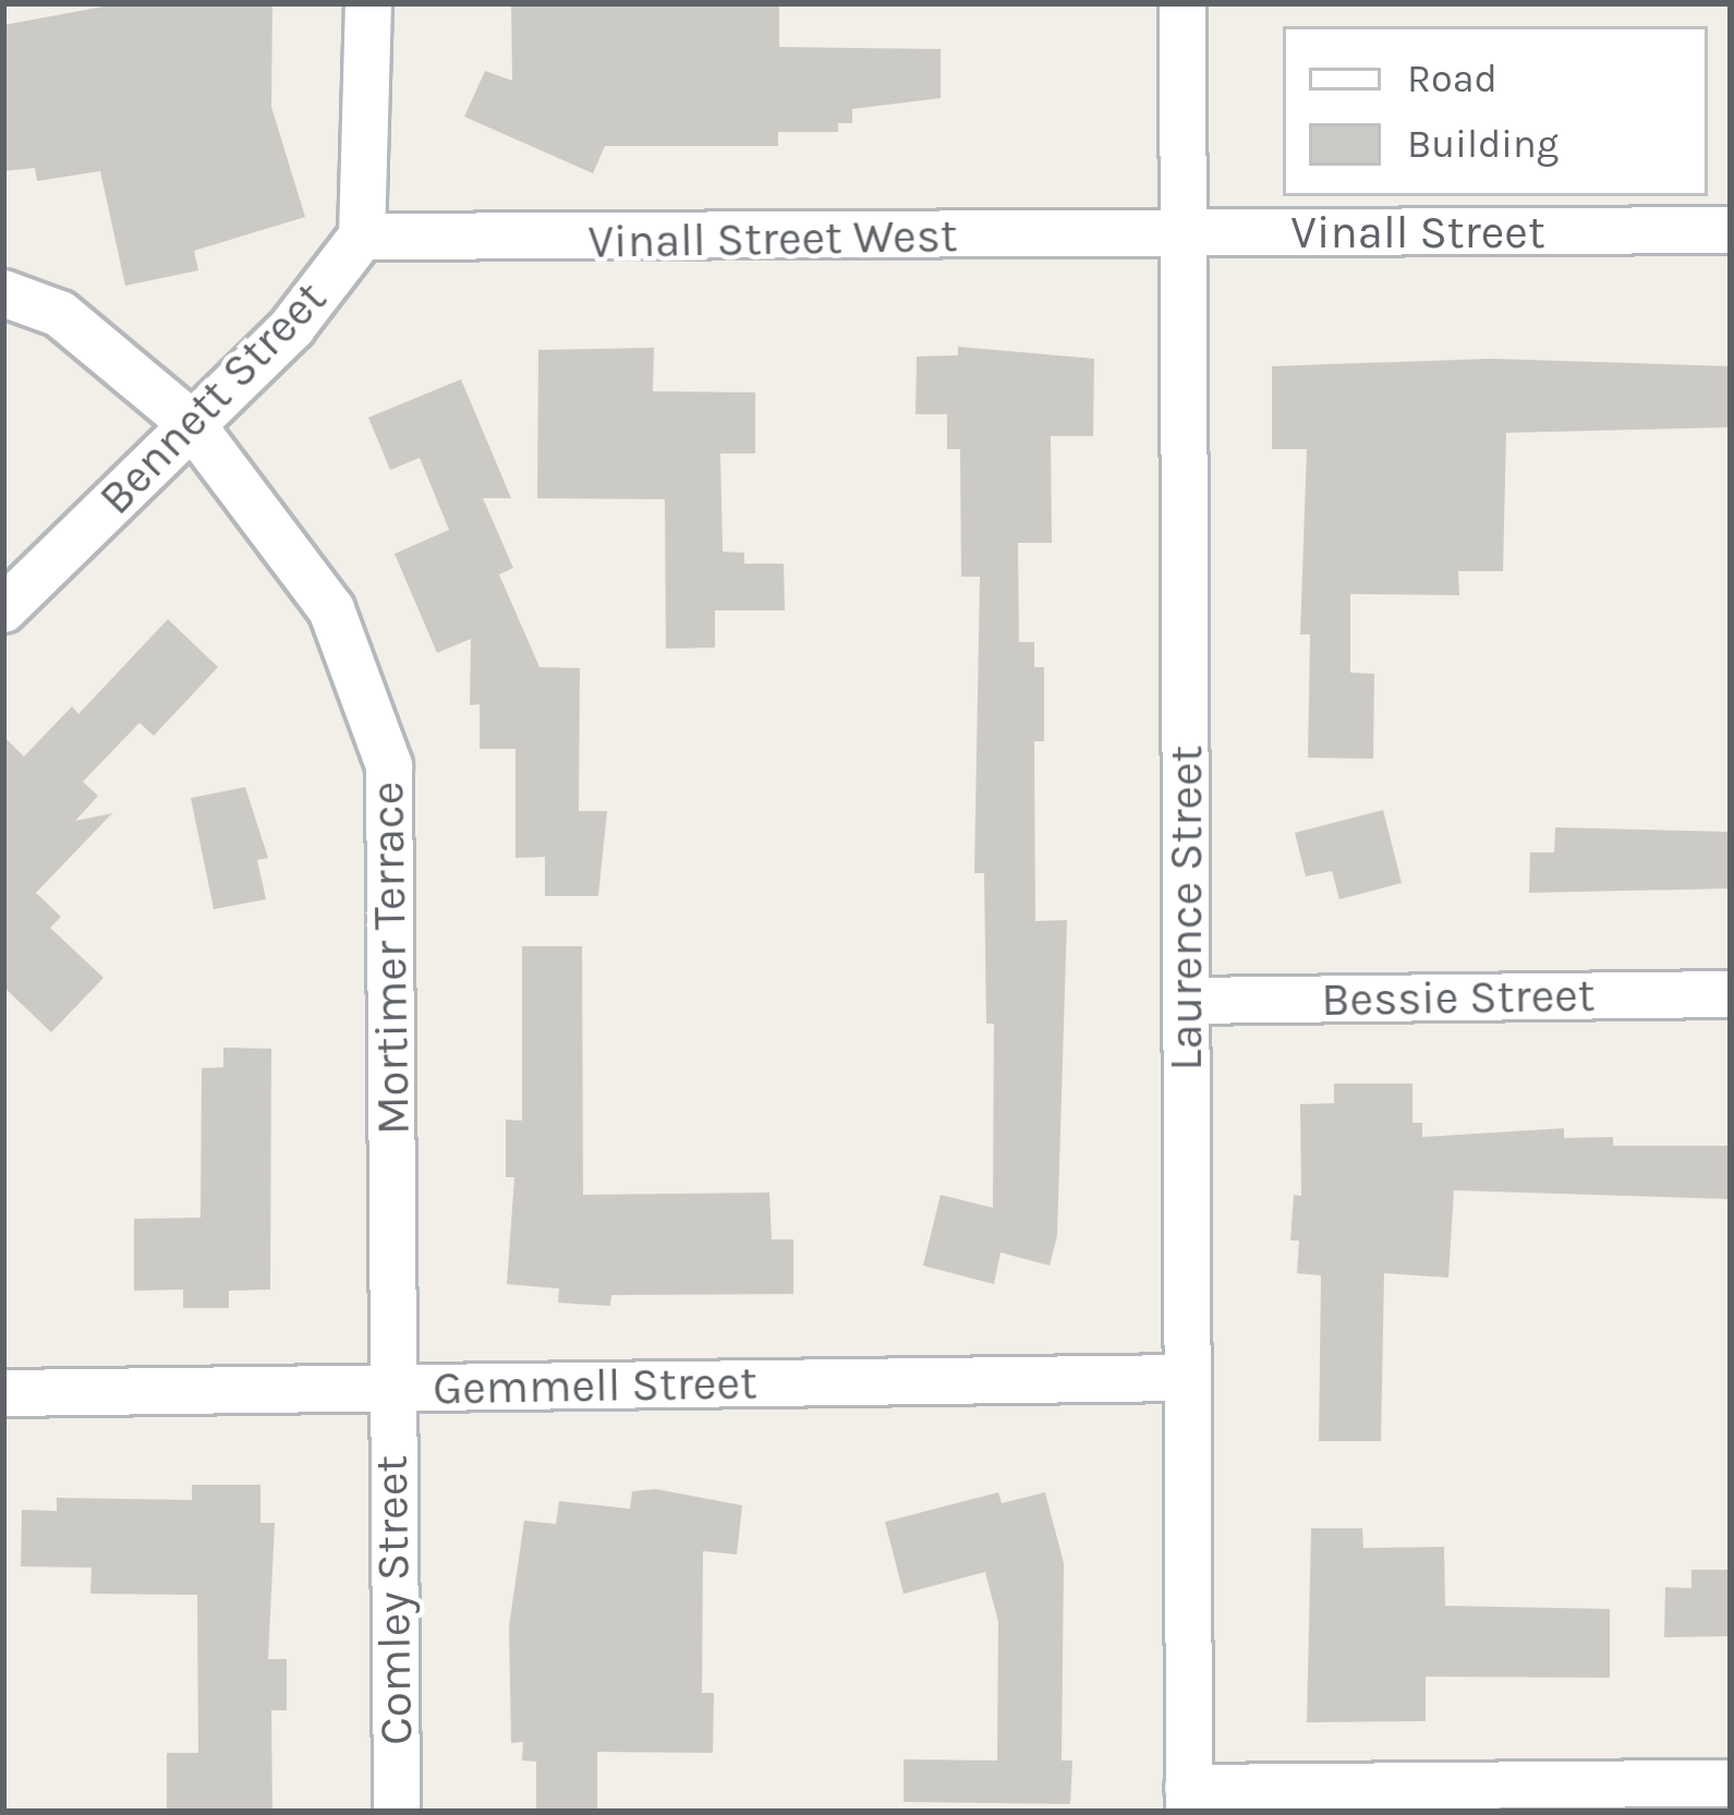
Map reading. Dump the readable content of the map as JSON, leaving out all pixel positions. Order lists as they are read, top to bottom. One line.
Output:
{"streets":{"street":["Vinall Street","Vinall Street West","Bennett Street","Laurence Street","Mortimer Terrace","Bessie Street","Gemmell Street","Comley Street"]},"crossings":[["Vinall Street","Vinall Street West"],["Vinall Street","Laurence Street"],["Vinall Street West","Bennett Street"],["Vinall Street West","Laurence Street"],["Bennett Street","Mortimer Terrace"],["Laurence Street","Bessie Street"],["Laurence Street","Gemmell Street"],["Mortimer Terrace","Gemmell Street"],["Mortimer Terrace","Comley Street"],["Gemmell Street","Comley Street"]],"legend":["Road","Building"]}
